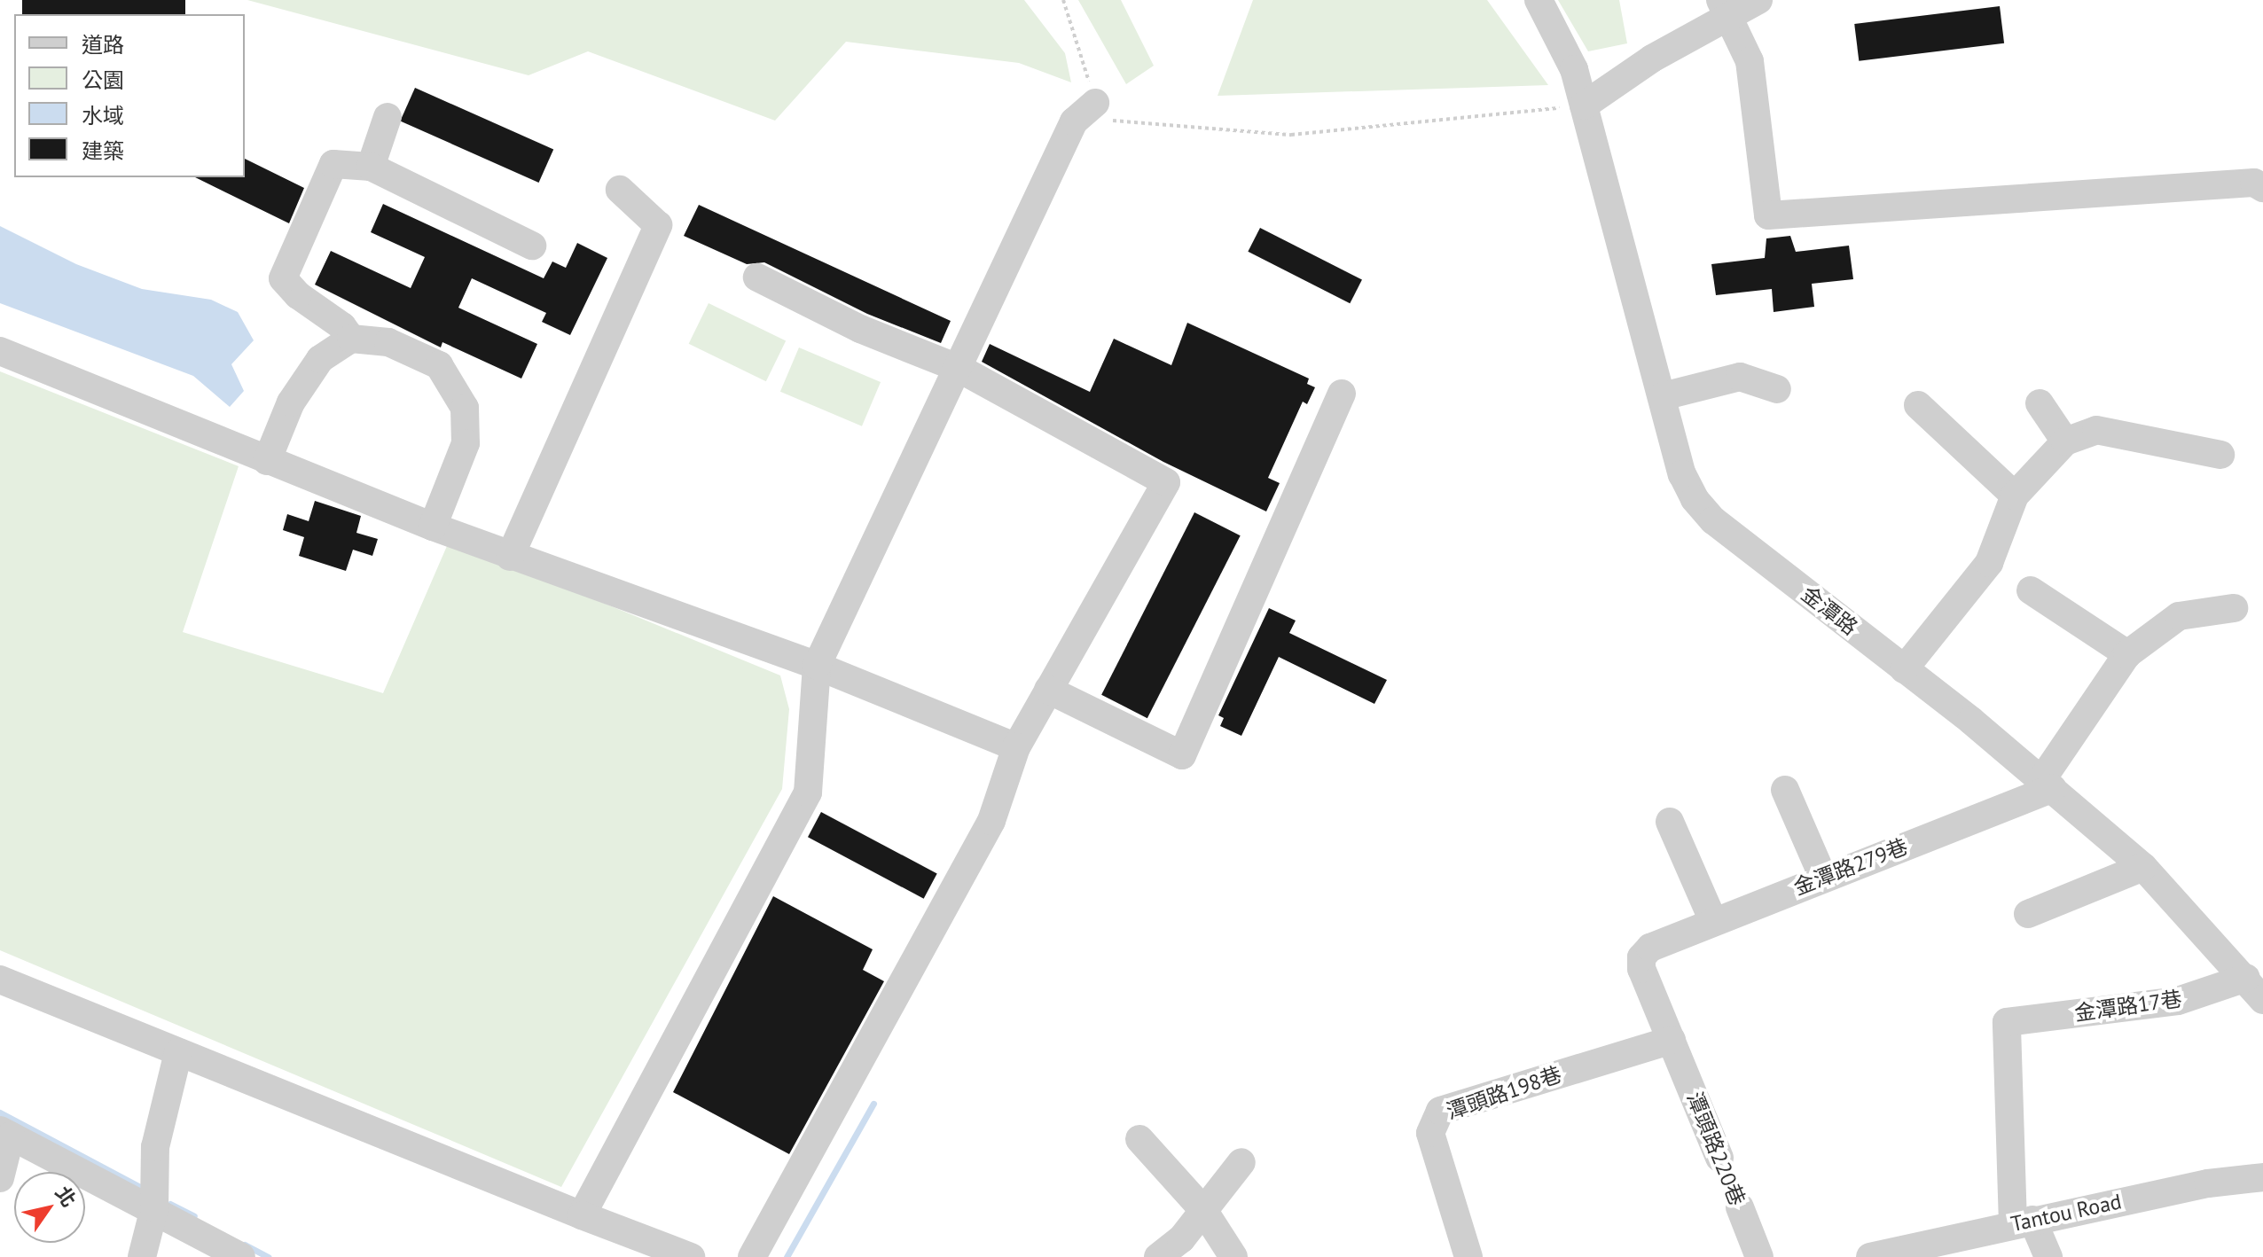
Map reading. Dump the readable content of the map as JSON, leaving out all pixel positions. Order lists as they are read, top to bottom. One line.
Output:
{"streets":{"street":["金潭路","金潭路279巷","金潭路17巷","潭頭路198巷","潭頭路220巷","Tantou Road"]},"crossings":[["金潭路","金潭路279巷"],["金潭路","金潭路17巷"],["金潭路279巷","潭頭路220巷"],["金潭路17巷","Tantou Road"],["潭頭路198巷","潭頭路220巷"]],"legend":["道路","公園","水域","建築"],"north":"top right"}
